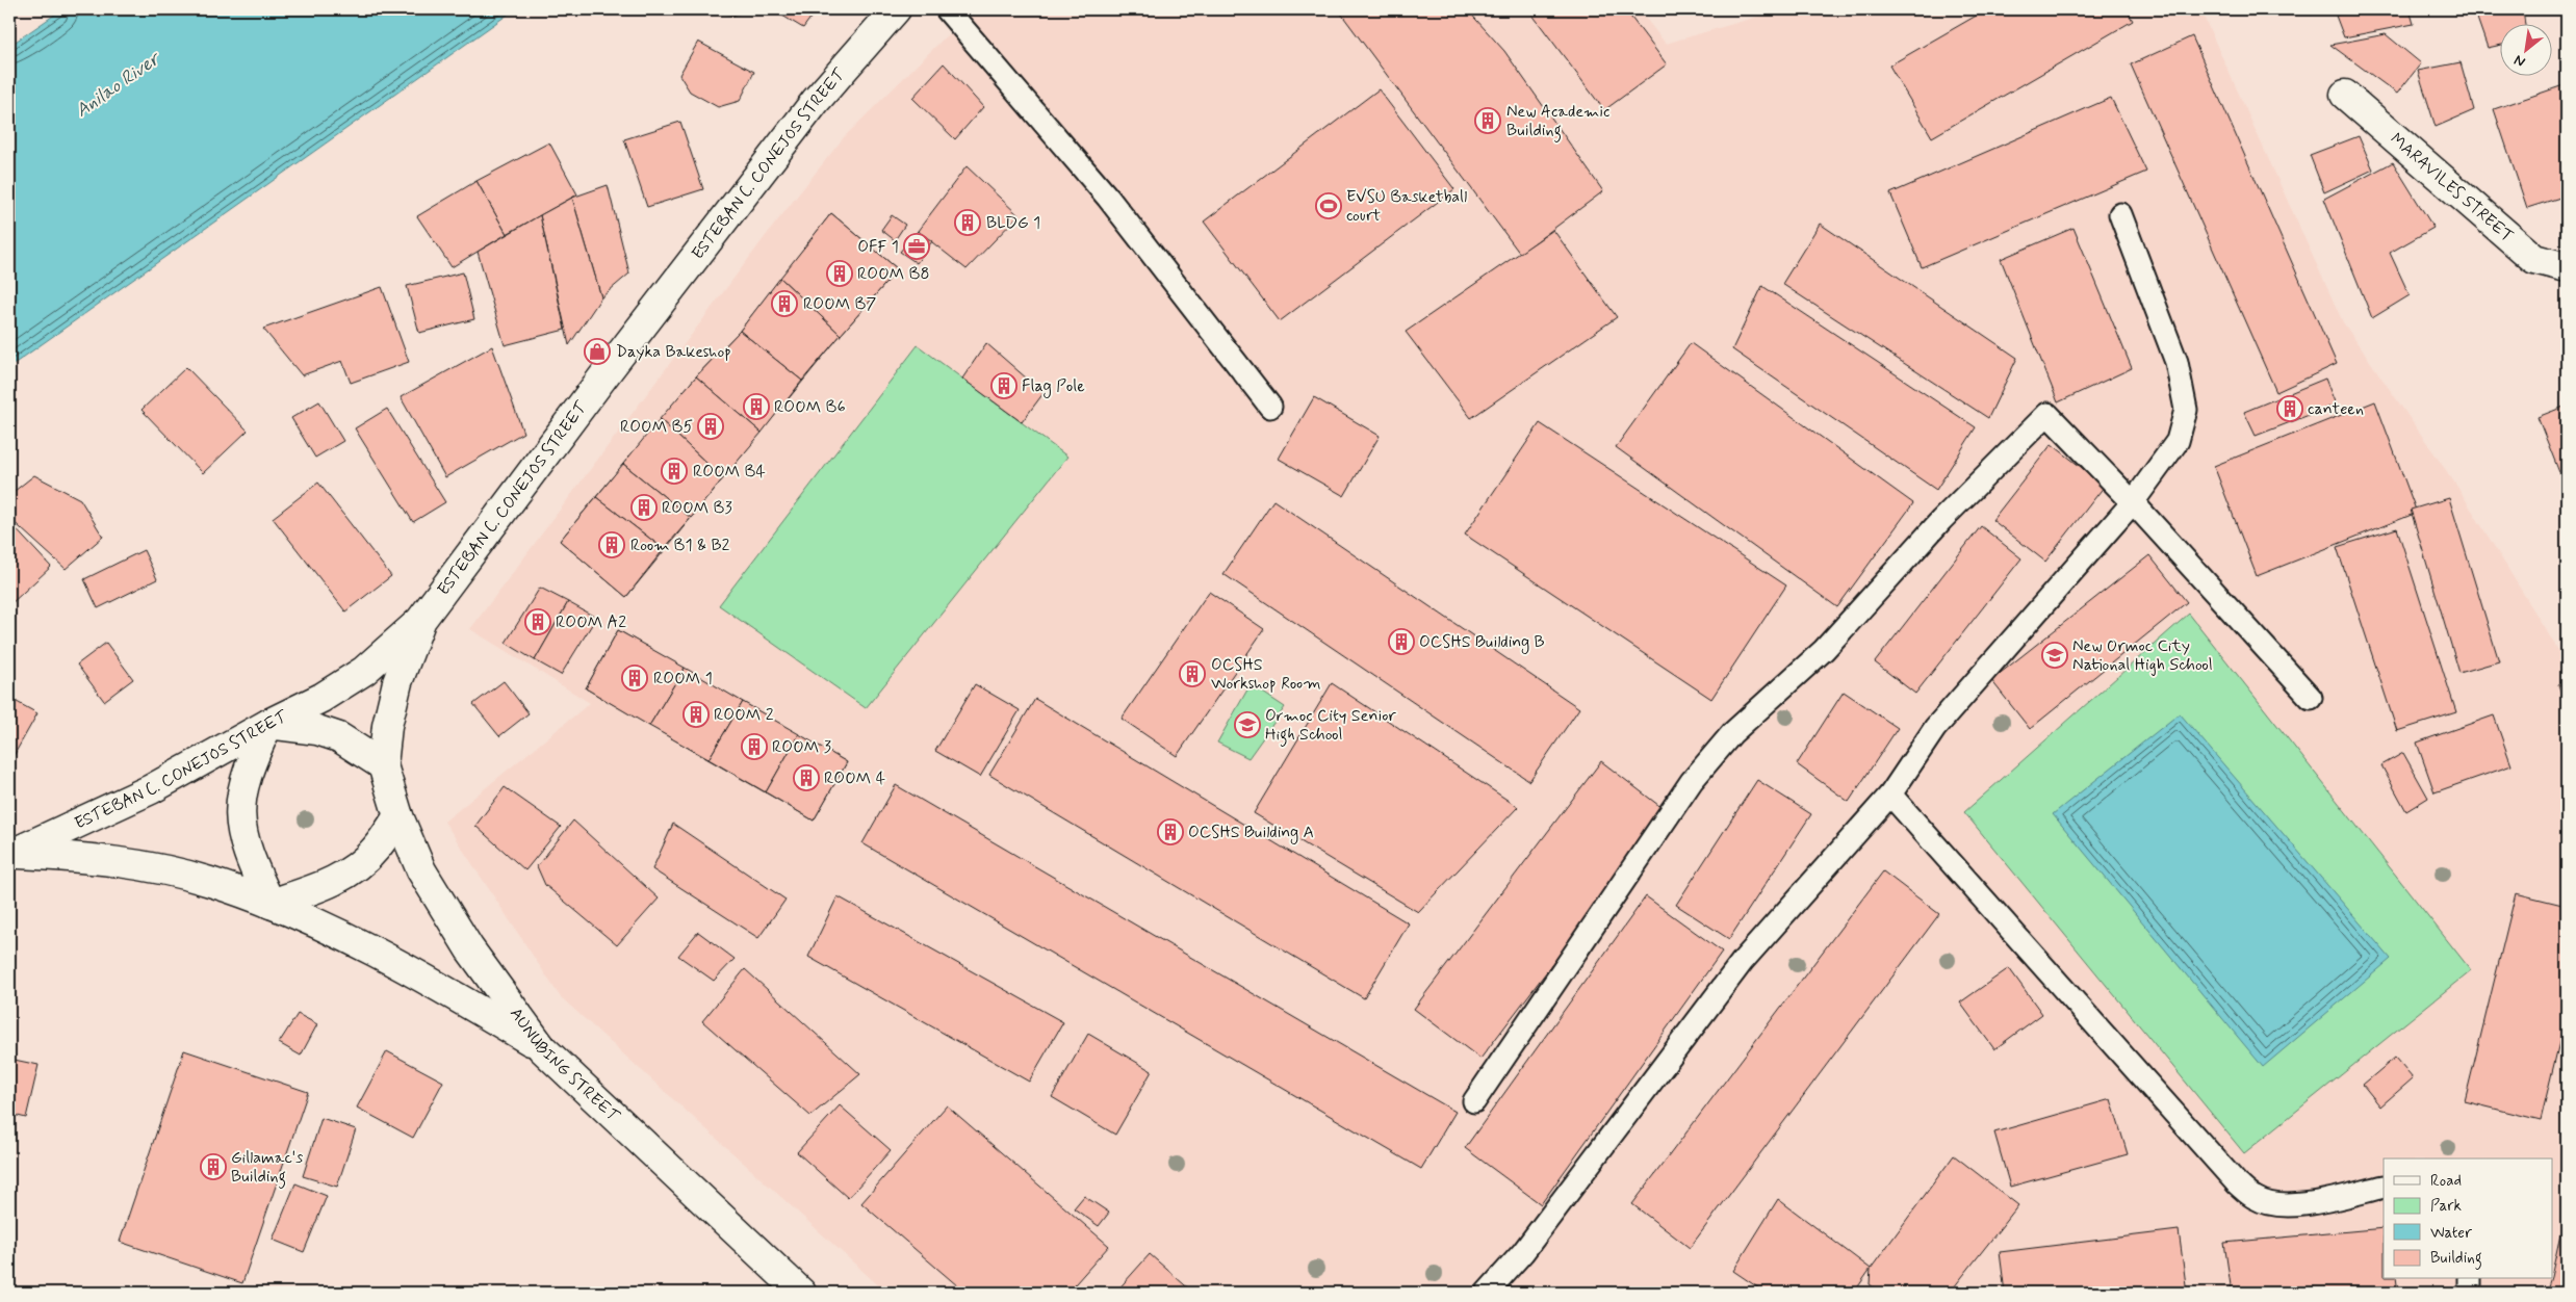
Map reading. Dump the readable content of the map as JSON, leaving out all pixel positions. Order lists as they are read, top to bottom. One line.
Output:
{"streets":{"main road":["ESTEBAN C. CONEJOS STREET","MARAVILES STREET","AUNUBING STREET"]},"crossings":[["ESTEBAN C. CONEJOS STREET","AUNUBING STREET"]],"water":["Anilao River"],"places":{"building":["New Academic Building","BLDG 1","ROOM B8","ROOM B7","Flag Pole","ROOM B6","canteen","ROOM B5","ROOM B4","ROOM B3","Room B1 & B2","ROOM A2","OCSHS Building B","OCSHS Workshop Room","ROOM 1","ROOM 2","ROOM 3","ROOM 4","OCSHS Building A","Gillamac's Building"],"sports":["EVSU Basketball court"],"office":["OFF 1"],"shop":["Dayka Bakeshop"],"school or university":["New Ormoc City National High School","Ormoc City Senior High School"]},"legend":["Road","Park","Water","Building"],"north":"bottom left"}
